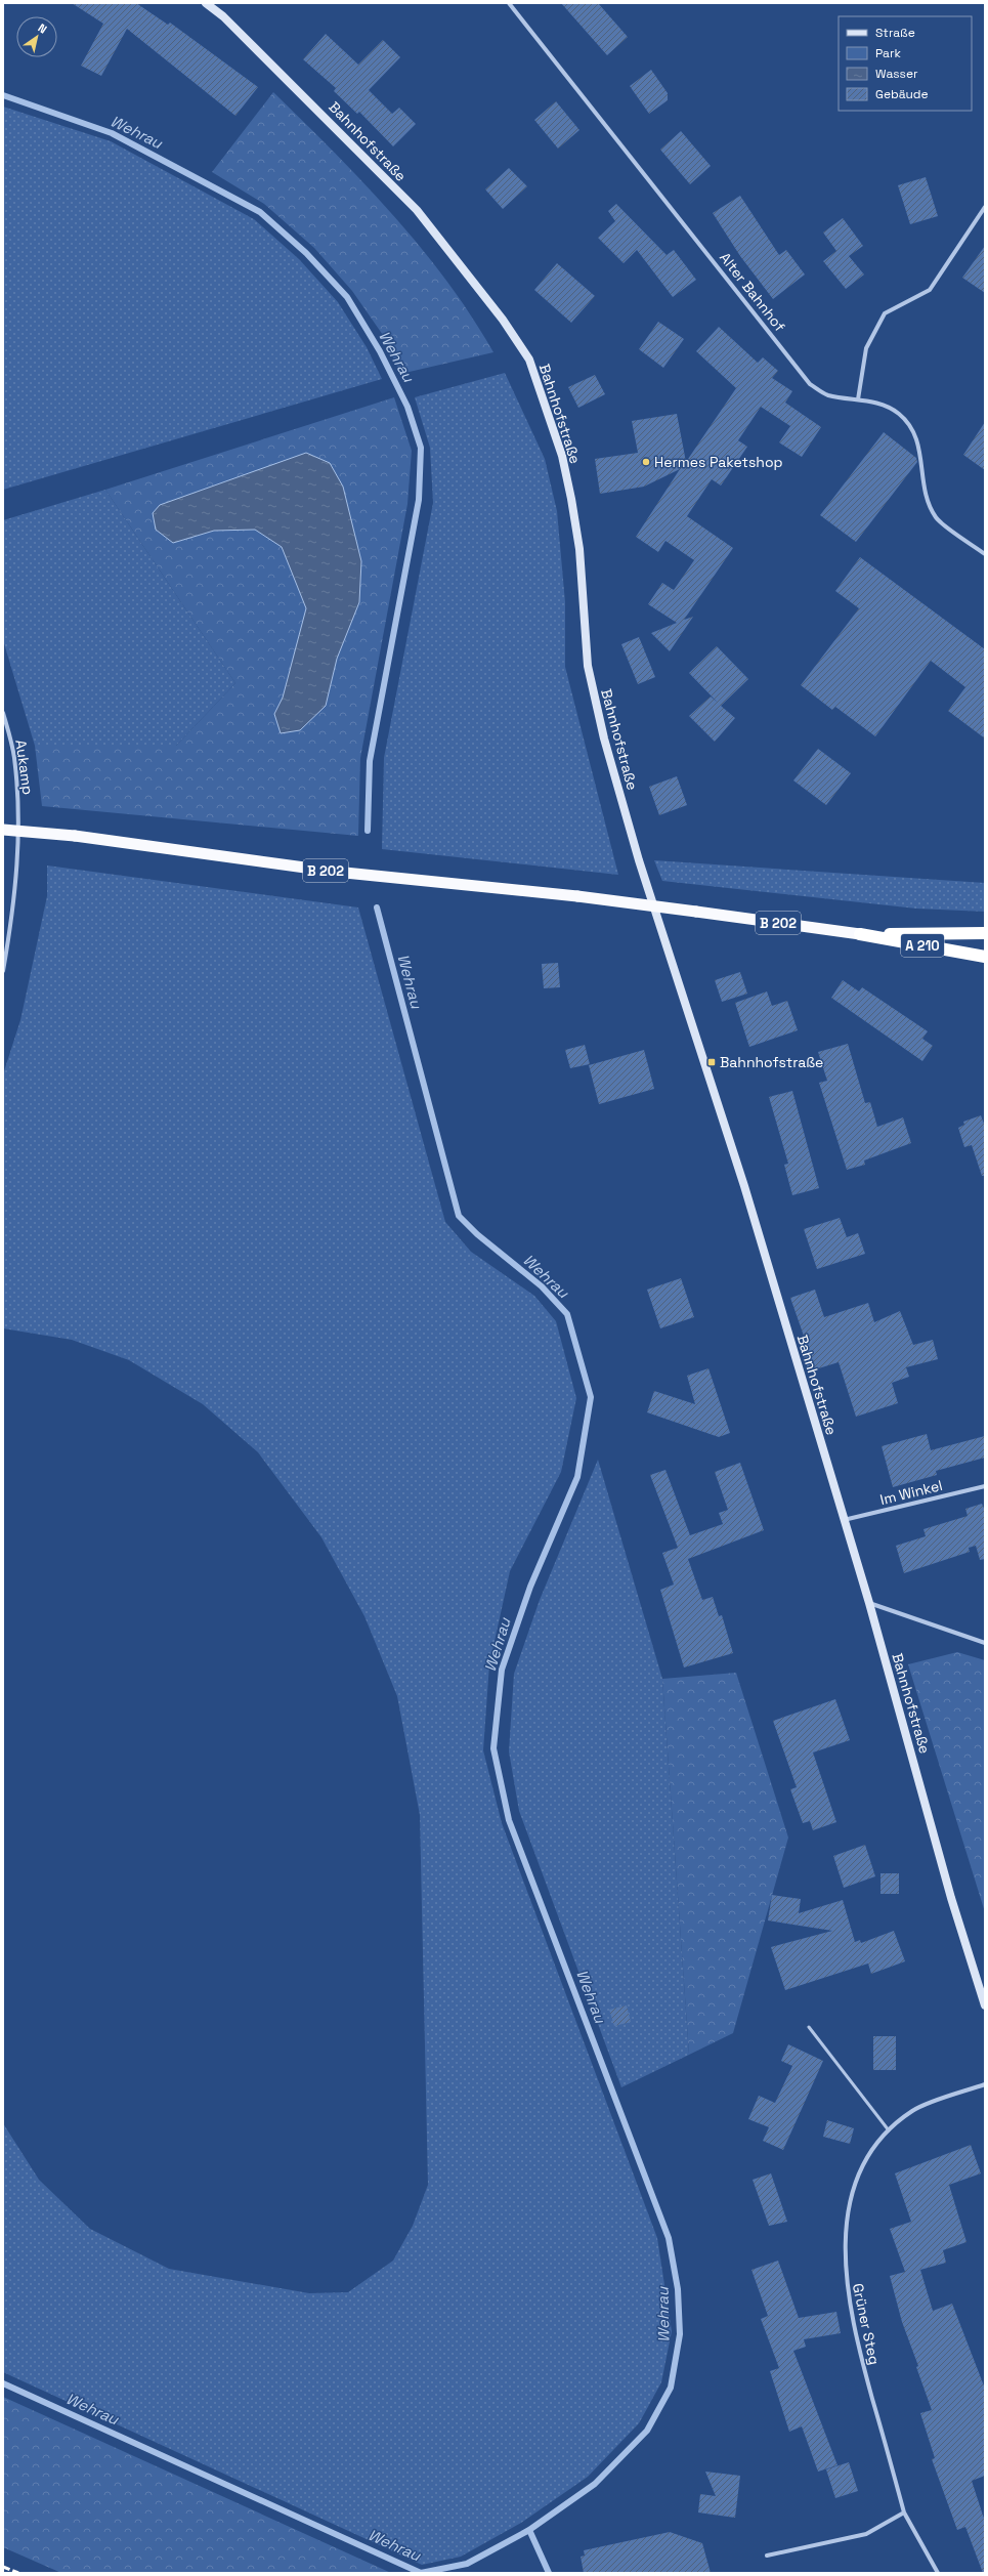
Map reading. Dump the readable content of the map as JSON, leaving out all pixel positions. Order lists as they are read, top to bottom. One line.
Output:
{"streets":{"highway":["B 202","A 210"],"main road":["Bahnhofstraße"],"street":["Alter Bahnhof","Aukamp","Im Winkel","Grüner Steg"]},"crossings":[["Bahnhofstraße","Im Winkel"],["B 202","A 210"]],"water":["Wehrau"],"places":{"other":["Hermes Paketshop"],"transit":["Bahnhofstraße"]},"legend":["Straße","Park","Wasser","Gebäude"],"north":"top right"}
